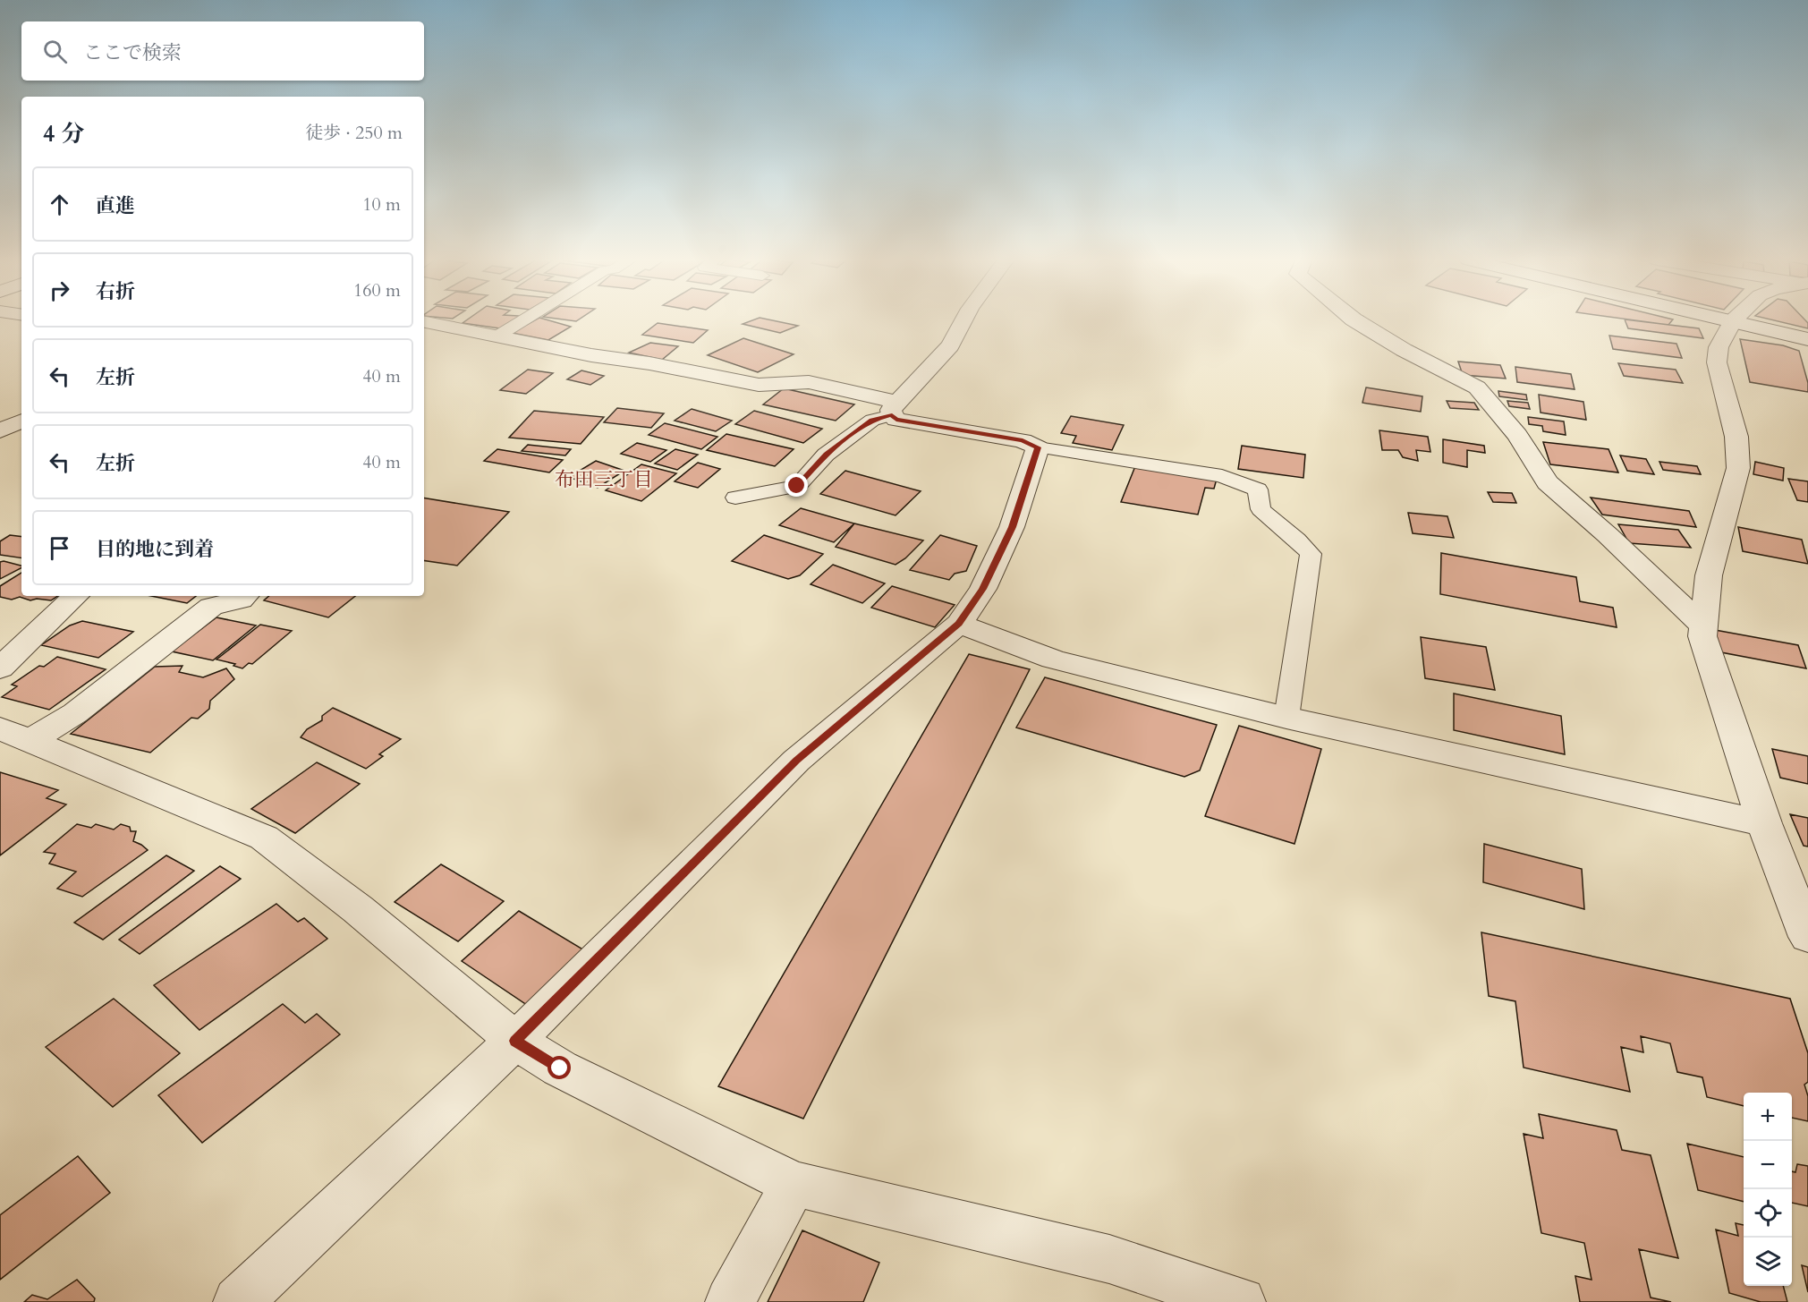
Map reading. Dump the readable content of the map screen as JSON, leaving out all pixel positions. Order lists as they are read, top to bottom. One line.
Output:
{"districts":["布田三丁目"],"page":{"search":"ここで検索","heading":["4 分","徒歩 · 250 m"],"list":[["直進","10 m"],["右折","160 m"],["左折","40 m"],["左折","40 m"],"目的地に到着"],"map_buttons":["+","−"]}}
